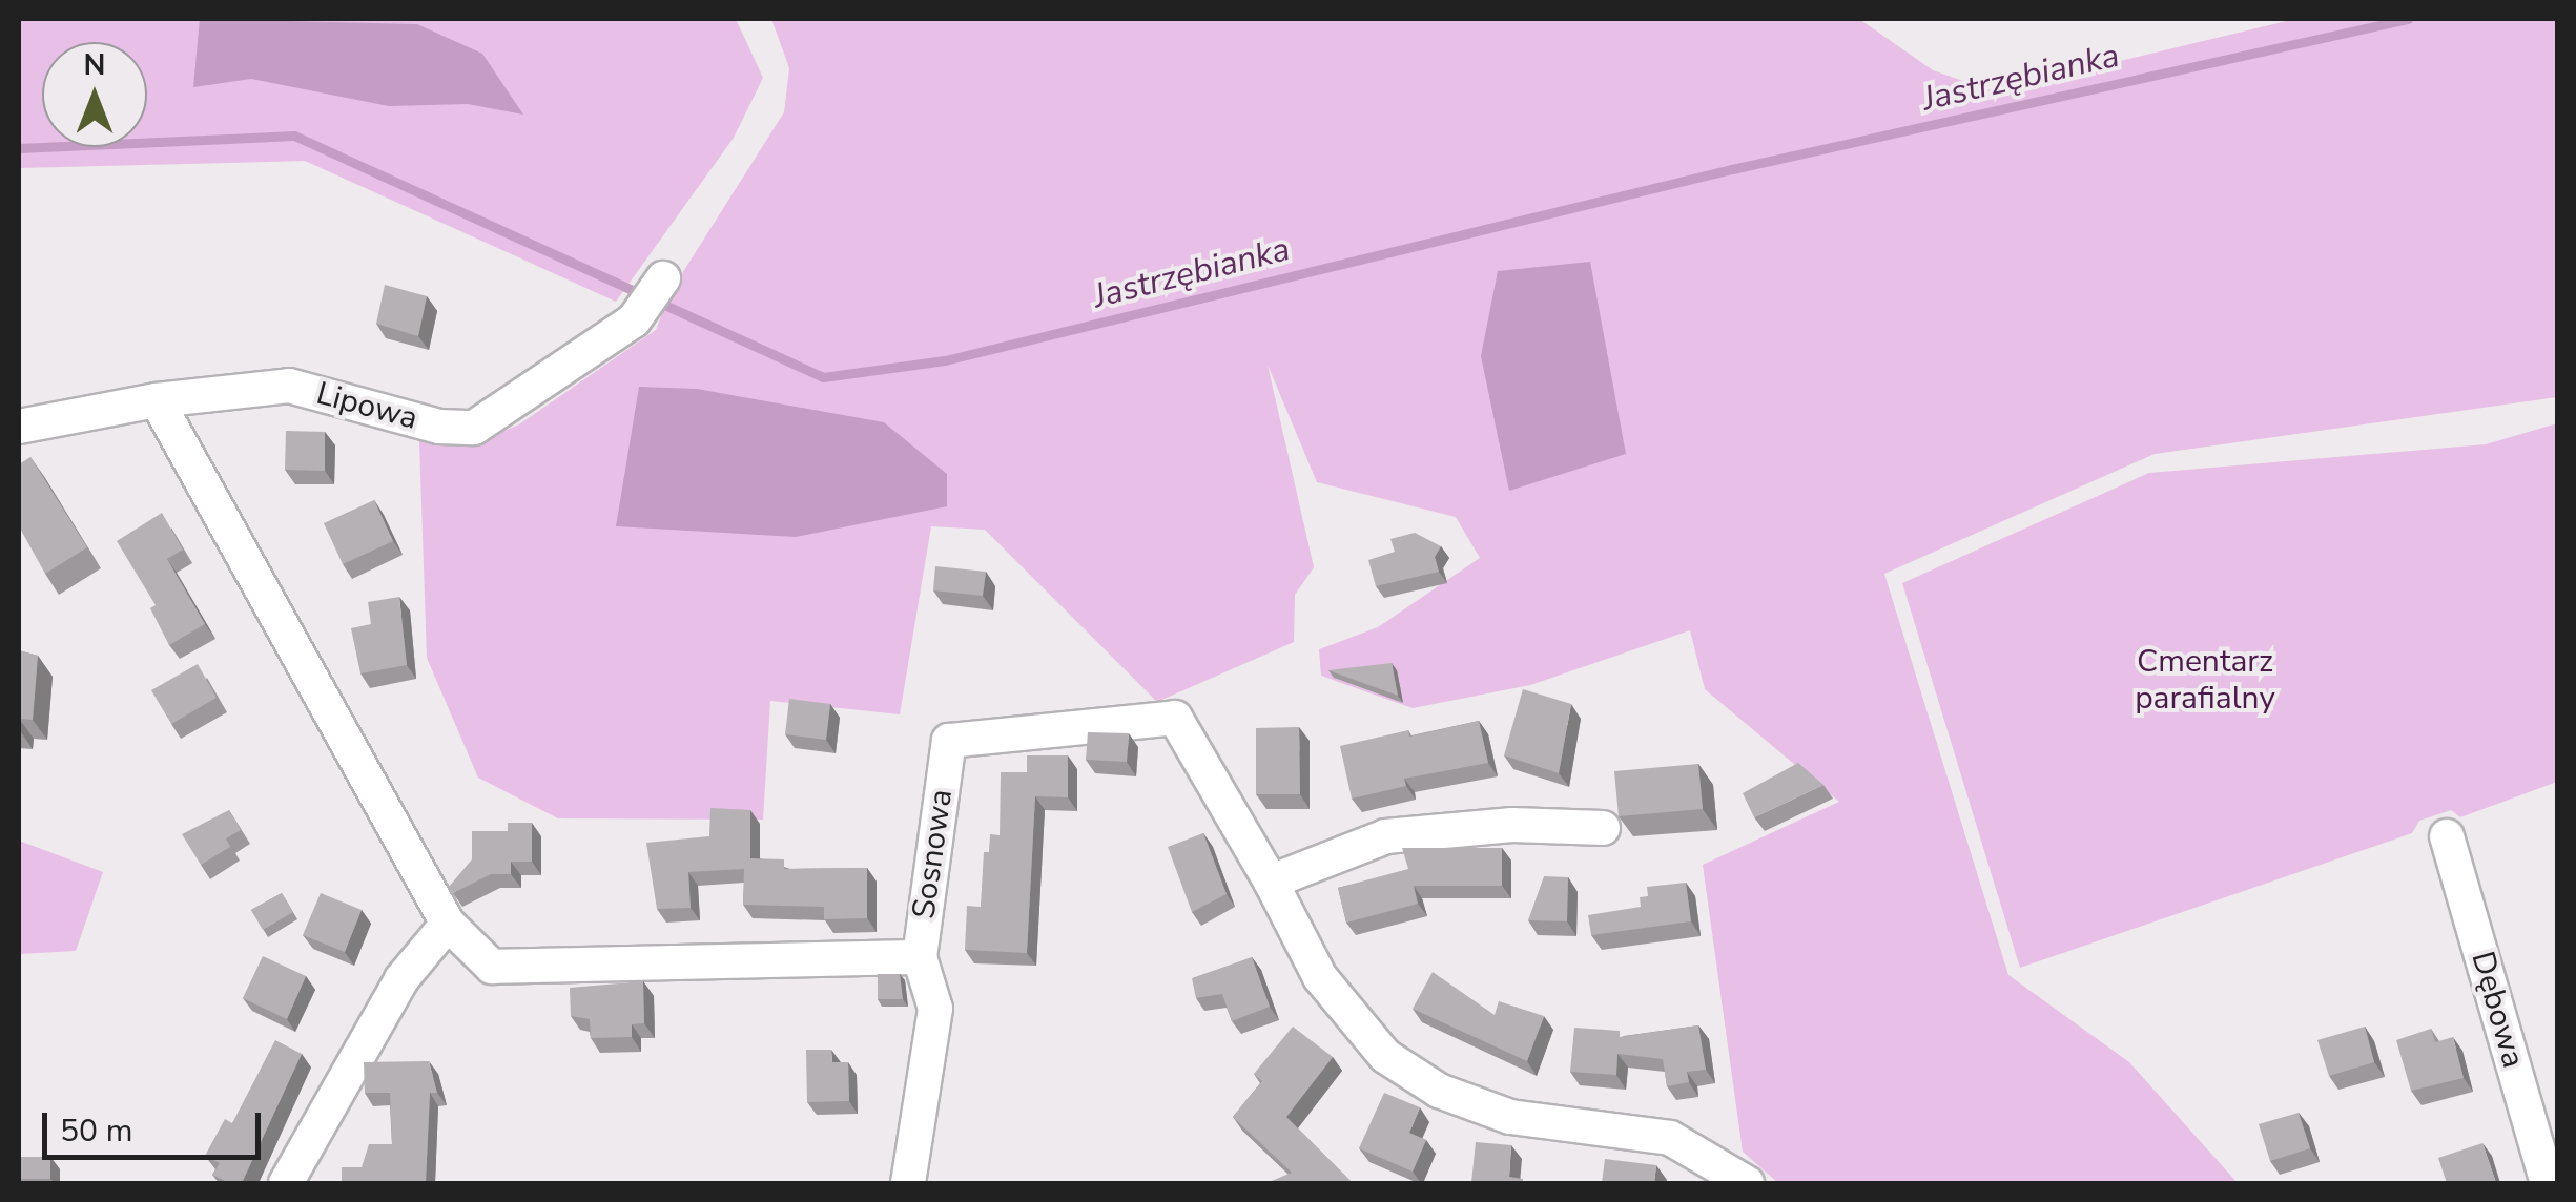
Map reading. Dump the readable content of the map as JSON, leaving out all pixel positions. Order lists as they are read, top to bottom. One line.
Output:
{"streets":{"street":["Lipowa","Sosnowa","Dębowa"]},"crossings":[["Lipowa","Sosnowa"]],"water":["Jastrzębianka"],"parks":["Cmentarz parafialny"],"scale_bar":"50 m","north":"top"}
